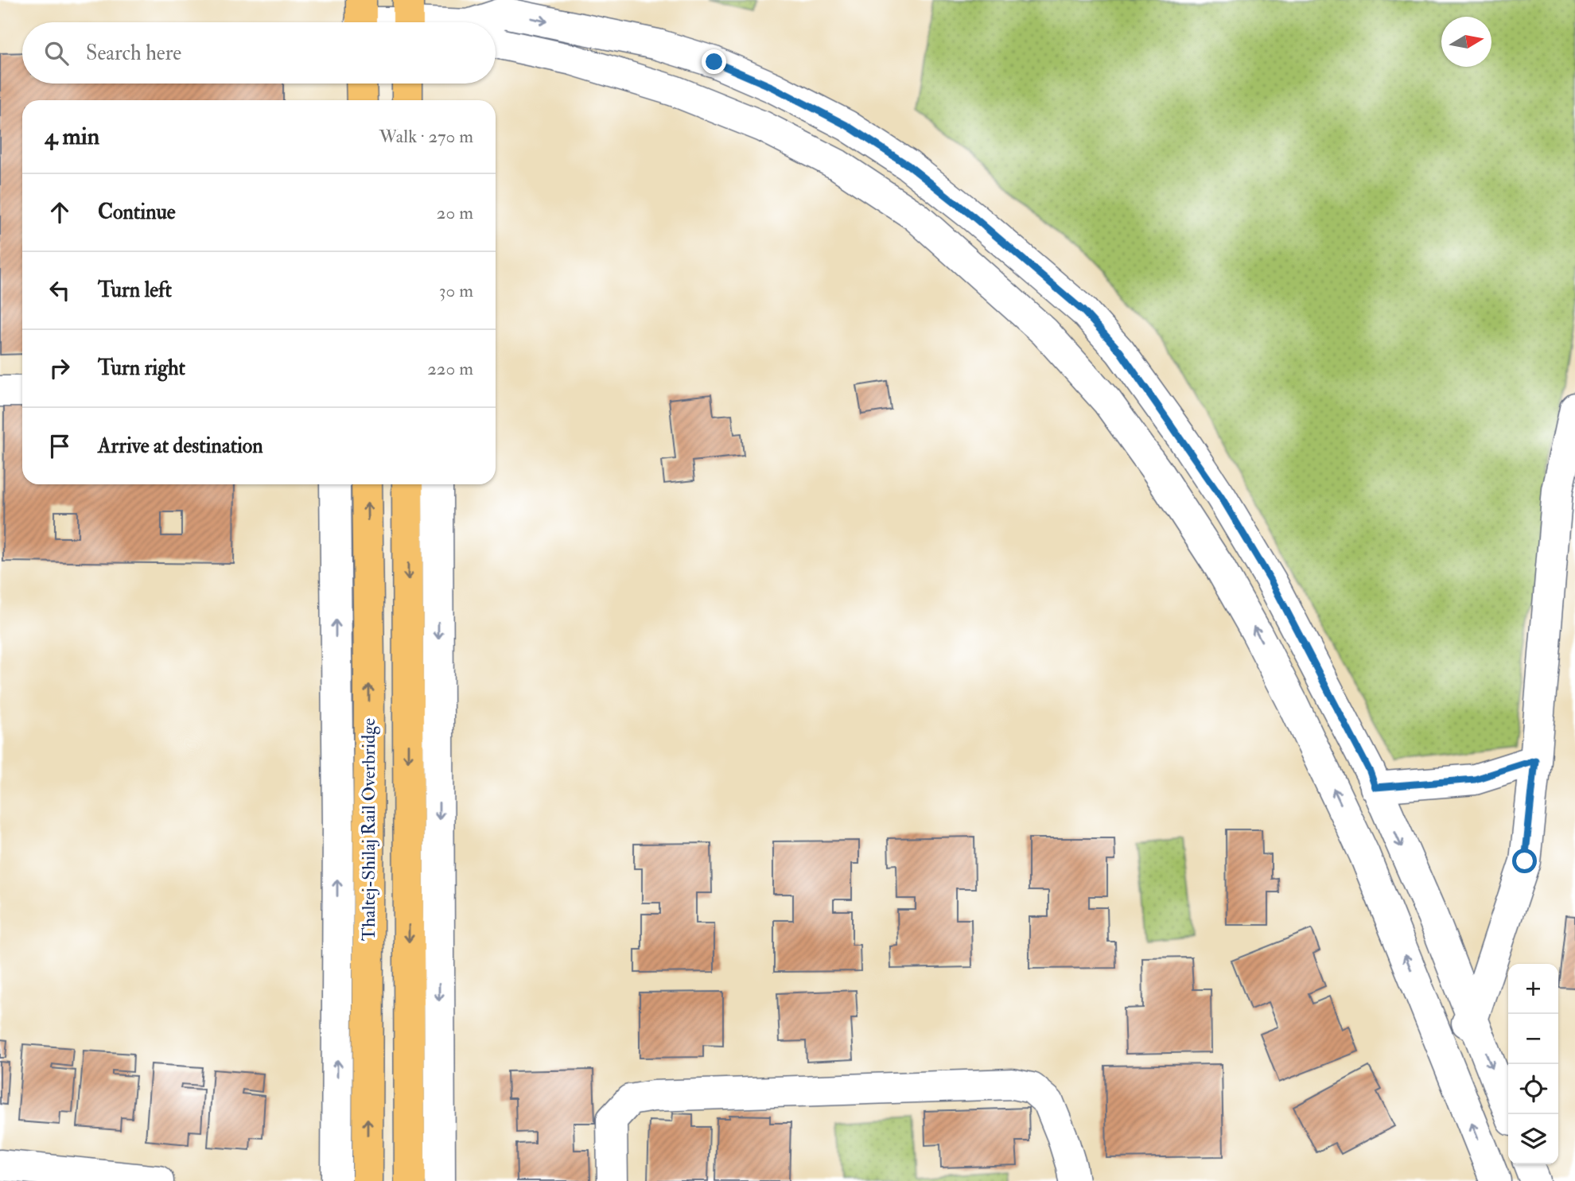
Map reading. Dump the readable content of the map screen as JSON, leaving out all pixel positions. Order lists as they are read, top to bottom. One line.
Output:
{"streets":{"main road":["Thaltej-Shilaj Rail Overbridge"]},"north":"right","page":{"search":"Search here","heading":["4 min","Walk · 270 m"],"list":[["Continue","20 m"],["Turn left","30 m"],["Turn right","220 m"],"Arrive at destination"],"map_buttons":["+","−"]}}
